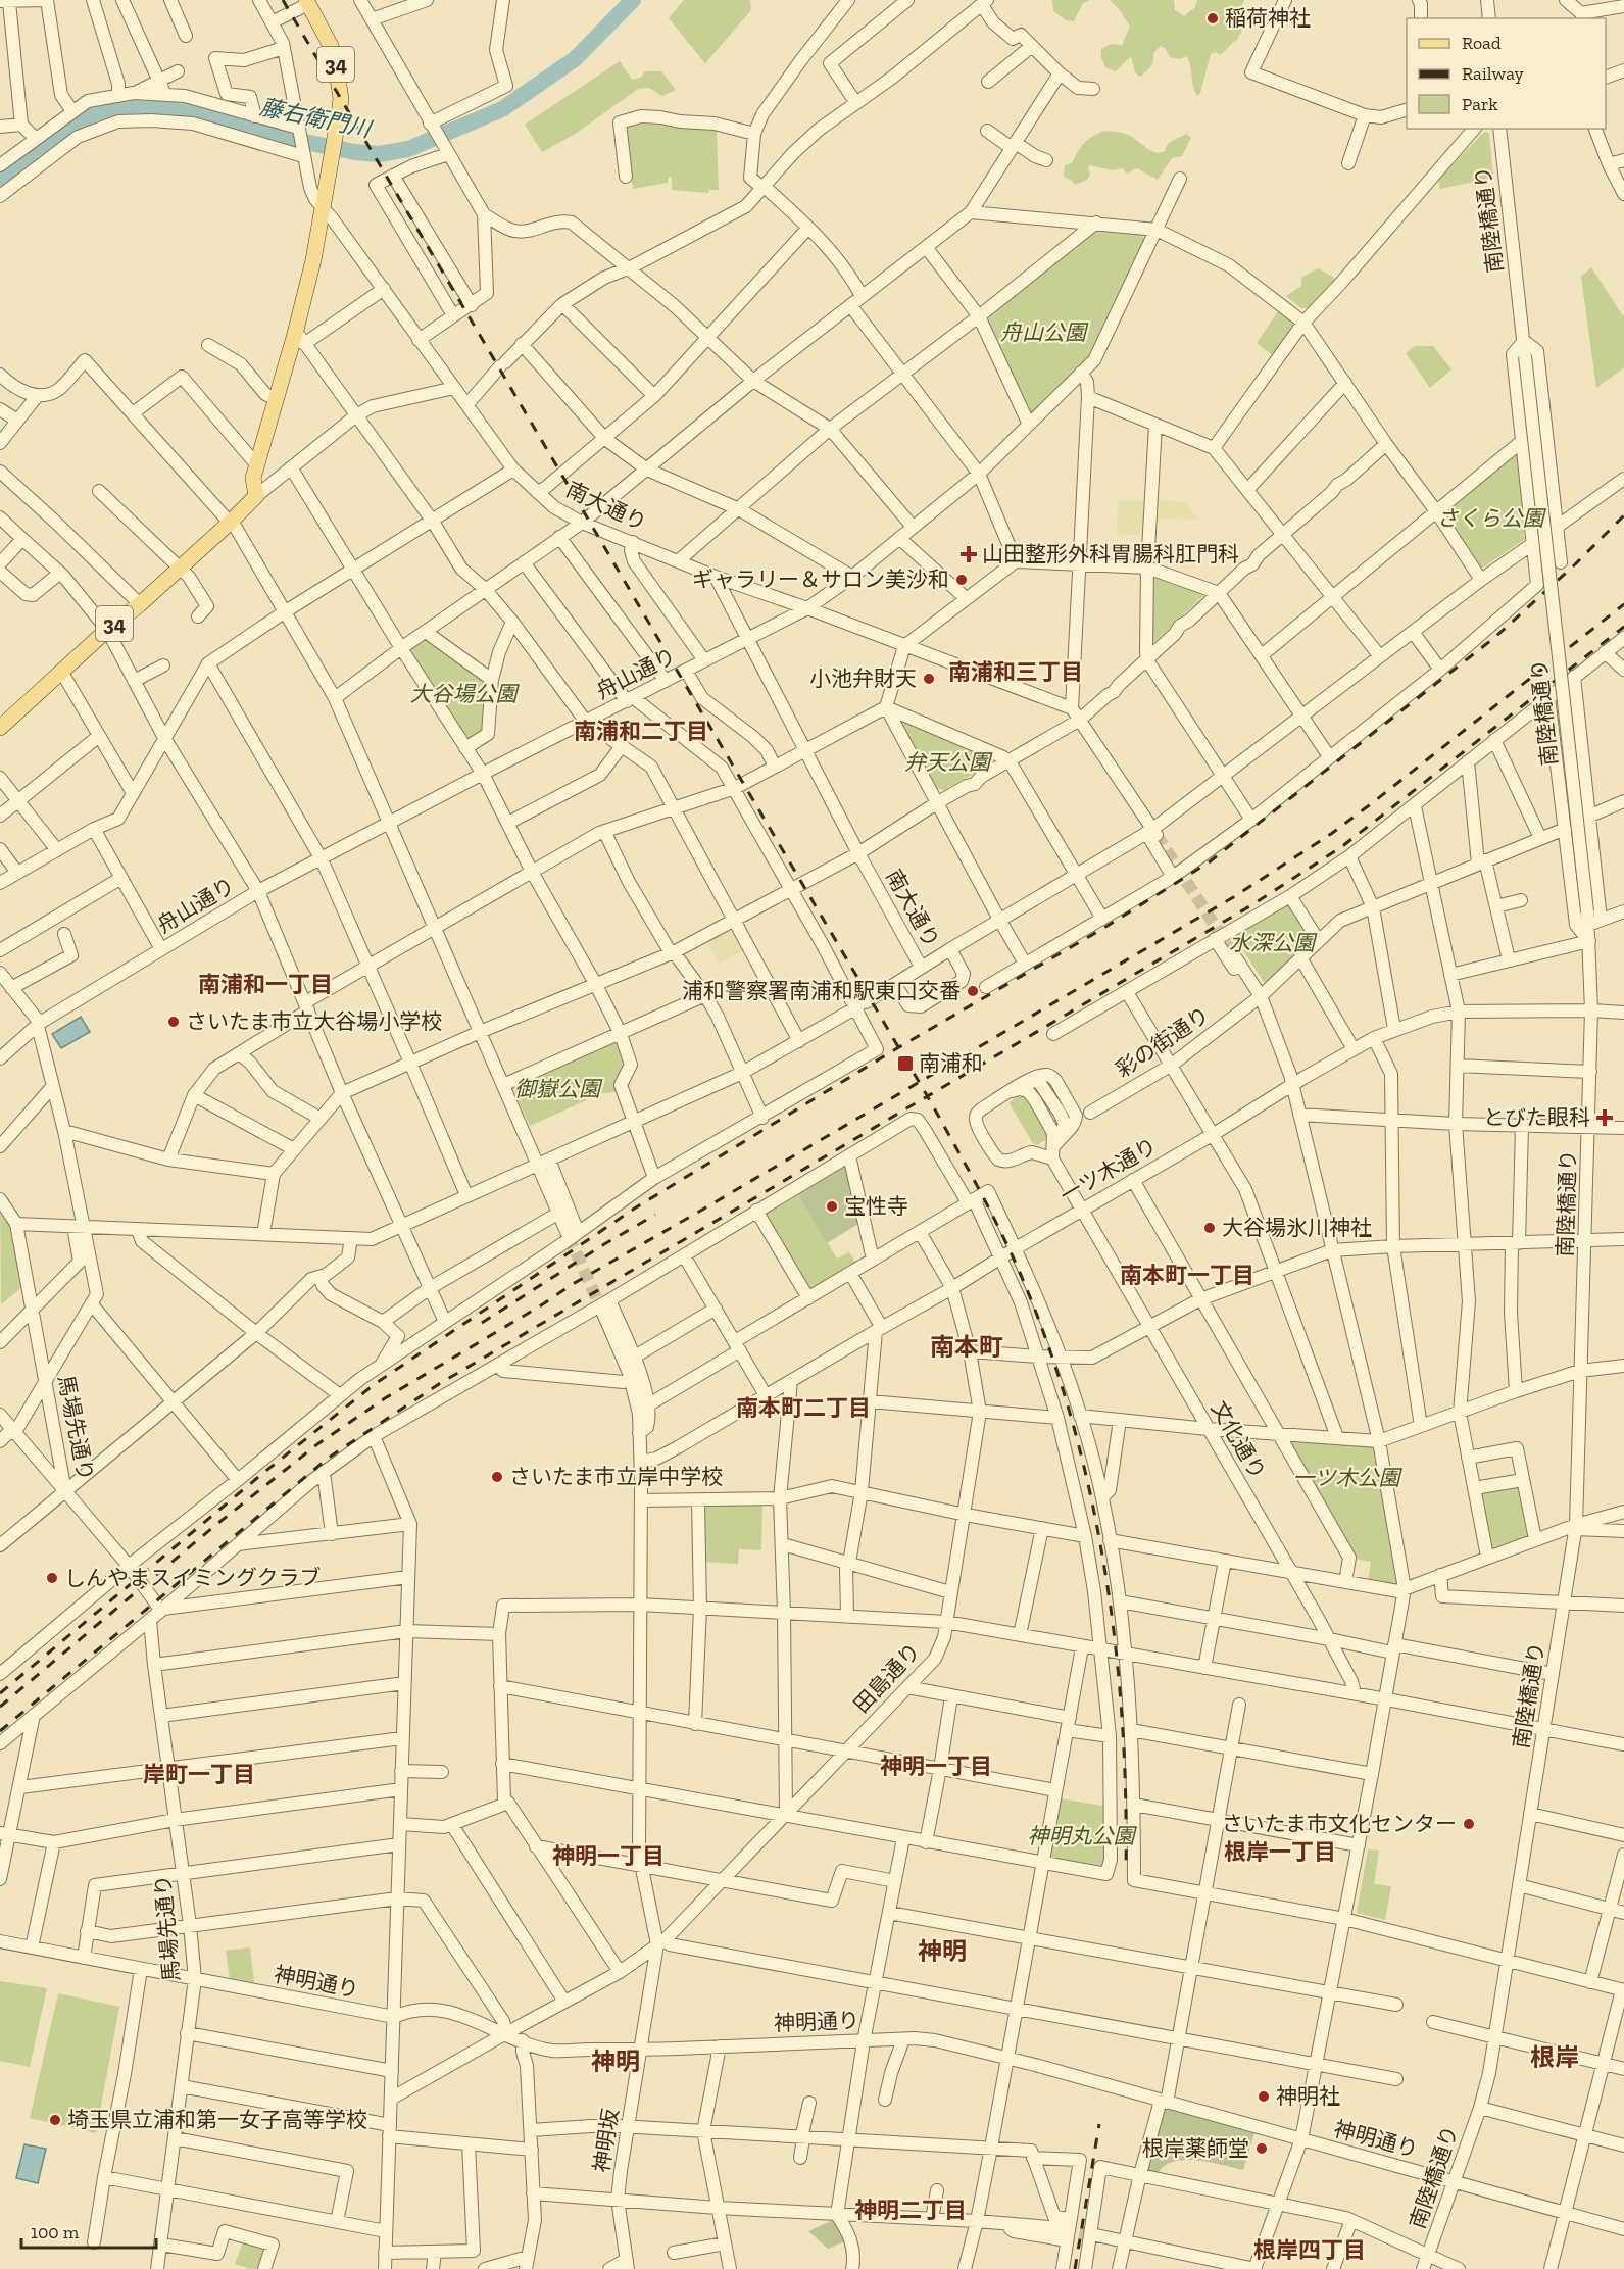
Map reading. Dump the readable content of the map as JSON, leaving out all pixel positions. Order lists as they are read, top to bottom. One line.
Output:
{"streets":{"main road":["34"],"street":["南陸橋通り","南大通り","舟山通り","彩の街通り","一ツ木通り","馬場先通り","文化通り","田島通り","神明通り","神明坂"]},"crossings":[["34","南大通り"],["南陸橋通り","一ツ木通り"],["南陸橋通り","神明通り"],["南大通り","舟山通り"],["一ツ木通り","文化通り"],["一ツ木通り","田島通り"],["馬場先通り","神明通り"],["田島通り","神明通り"],["田島通り","神明坂"],["神明通り","神明坂"]],"districts":["南浦和三丁目","南浦和二丁目","南浦和一丁目","南本町一丁目","南本町","南本町二丁目","神明一丁目","岸町一丁目","根岸一丁目","神明一丁目","神明","根岸","神明","神明二丁目","根岸四丁目"],"water":["藤右衛門川"],"parks":["舟山公園","さくら公園","大谷場公園","弁天公園","水深公園","御嶽公園","一ツ木公園","神明丸公園"],"places":{"other":["稲荷神社","ギャラリー＆サロン美沙和","小池弁財天","浦和警察署南浦和駅東口交番","さいたま市立大谷場小学校","宝性寺","大谷場氷川神社","さいたま市立岸中学校","しんやまスイミングクラブ","さいたま市文化センター","神明社","埼玉県立浦和第一女子高等学校","根岸薬師堂"],"health":["山田整形外科胃腸科肛門科","とびた眼科"],"transit":["南浦和"]},"legend":["Road","Railway","Park"],"scale_bar":"100 m"}
